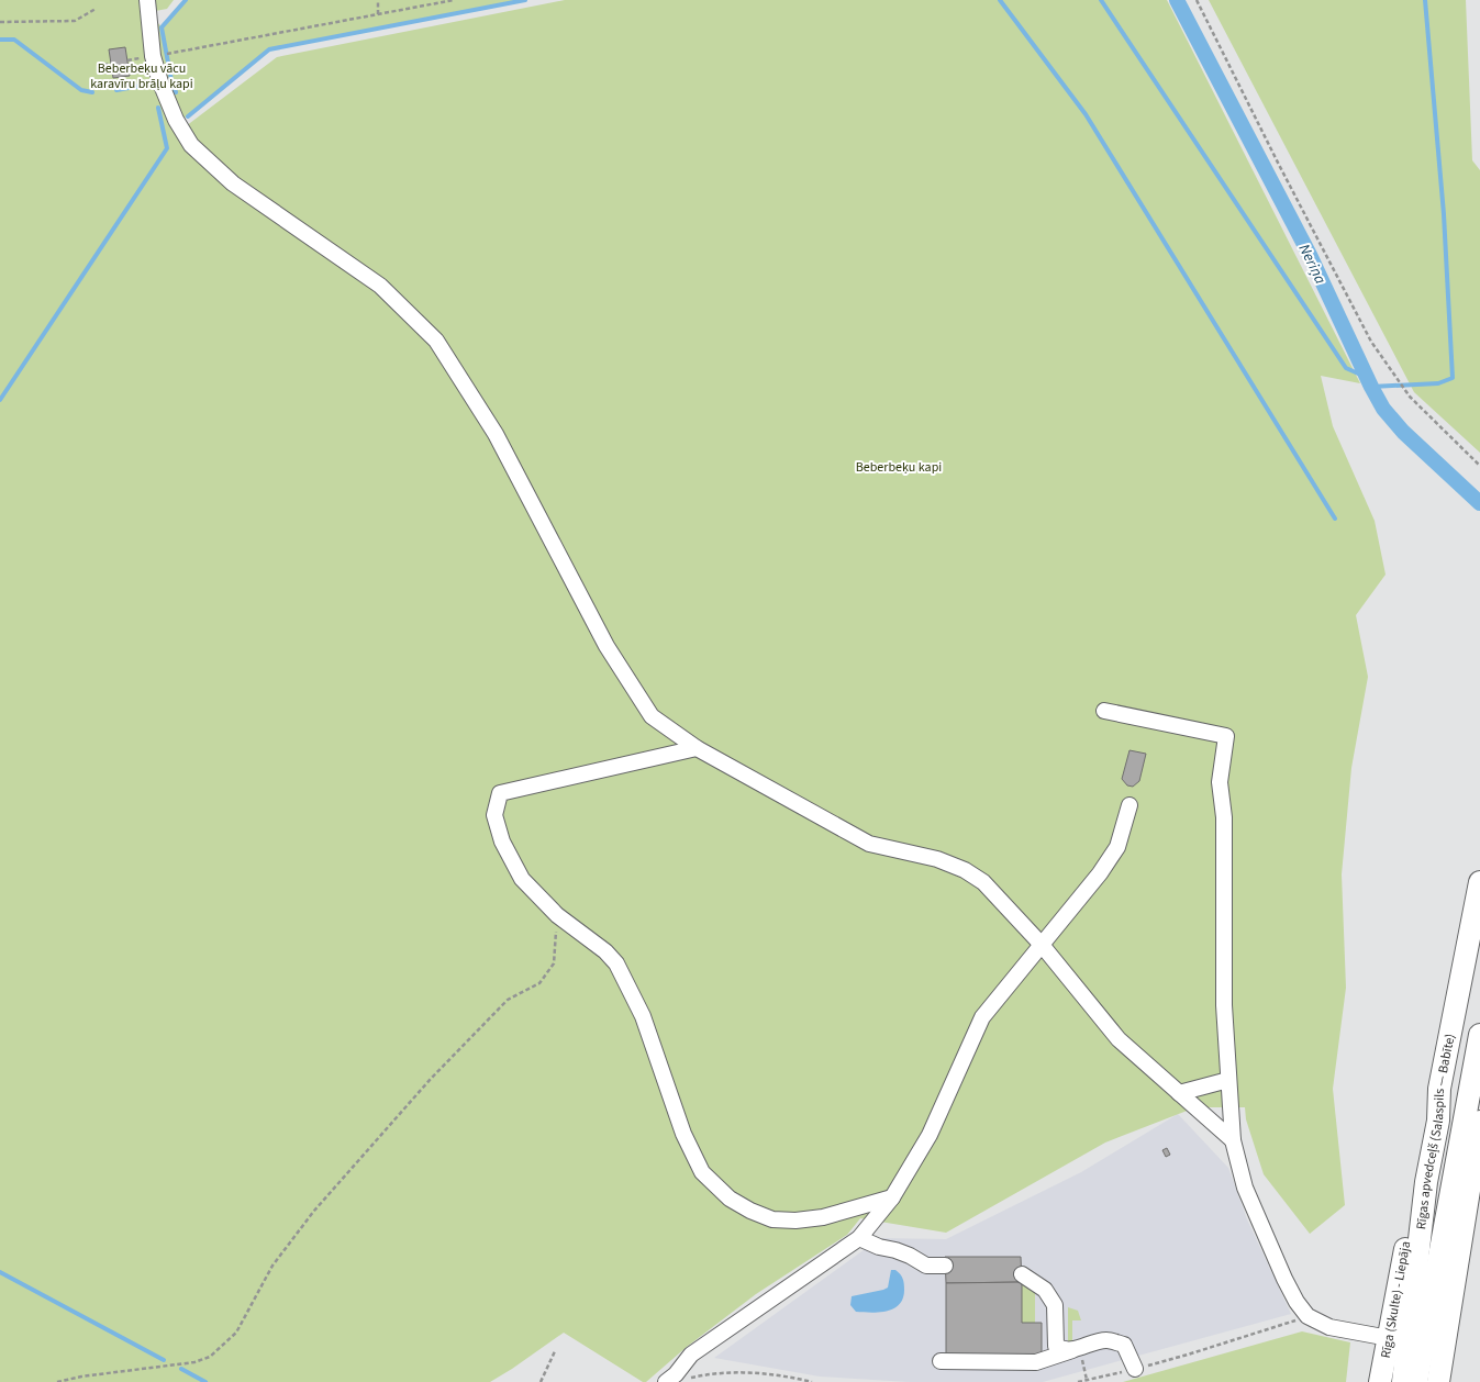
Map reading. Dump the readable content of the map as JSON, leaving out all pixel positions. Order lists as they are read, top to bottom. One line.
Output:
{"streets":{"highway":["Rīgas apvedceļš (Salaspils — Babīte)","Rīga (Skulte) - Liepāja"]},"crossings":[["Rīgas apvedceļš (Salaspils — Babīte)","Rīga (Skulte) - Liepāja"]],"water":["Neriņa"],"parks":["Beberbeķu vācu karavīru brāļu kapi","Beberbeķu kapi"]}
